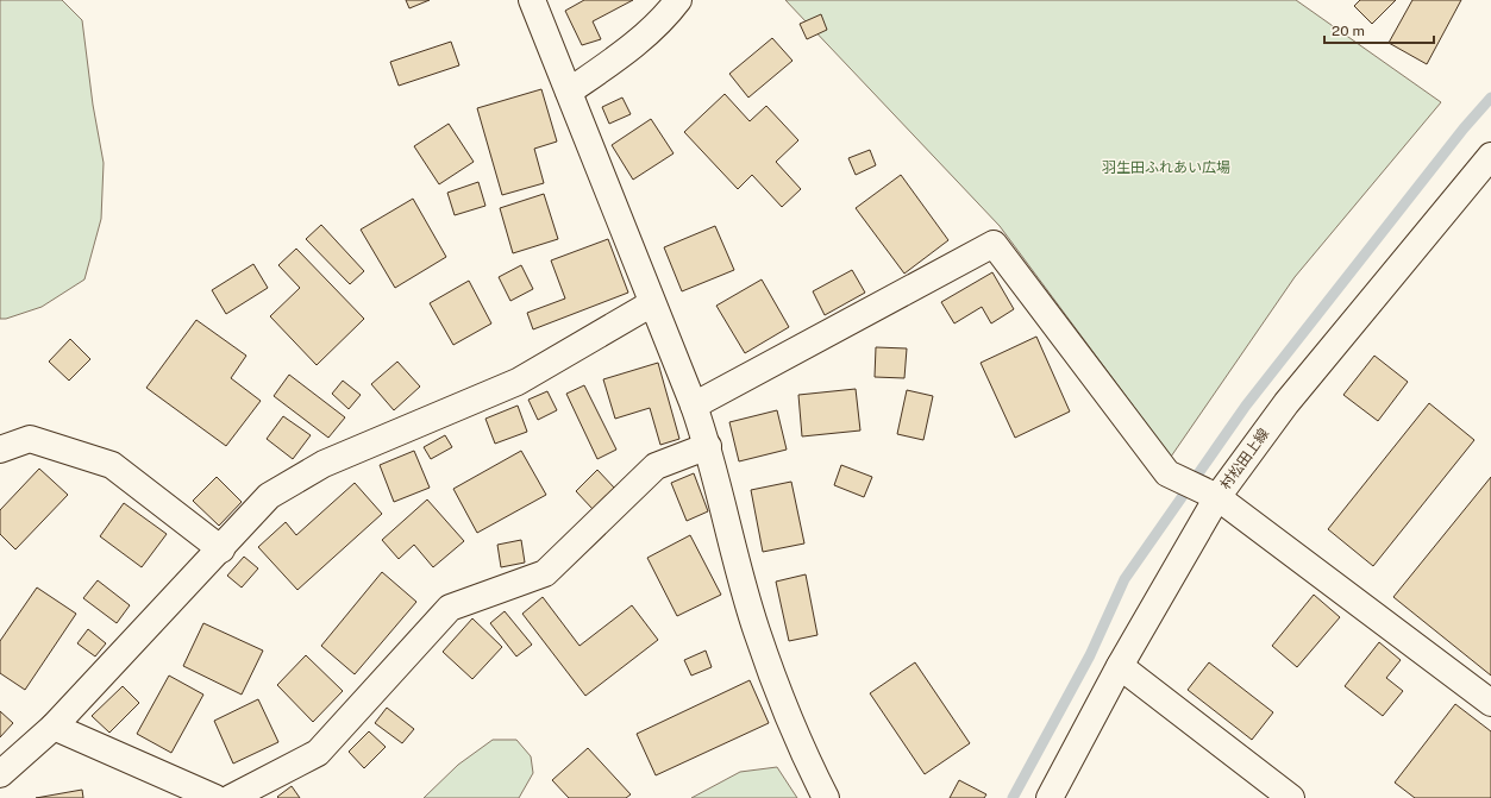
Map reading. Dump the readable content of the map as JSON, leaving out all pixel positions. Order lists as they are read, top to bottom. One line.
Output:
{"streets":{"street":["村松田上線"]},"parks":["羽生田ふれあい広場"],"scale_bar":"20 m"}
